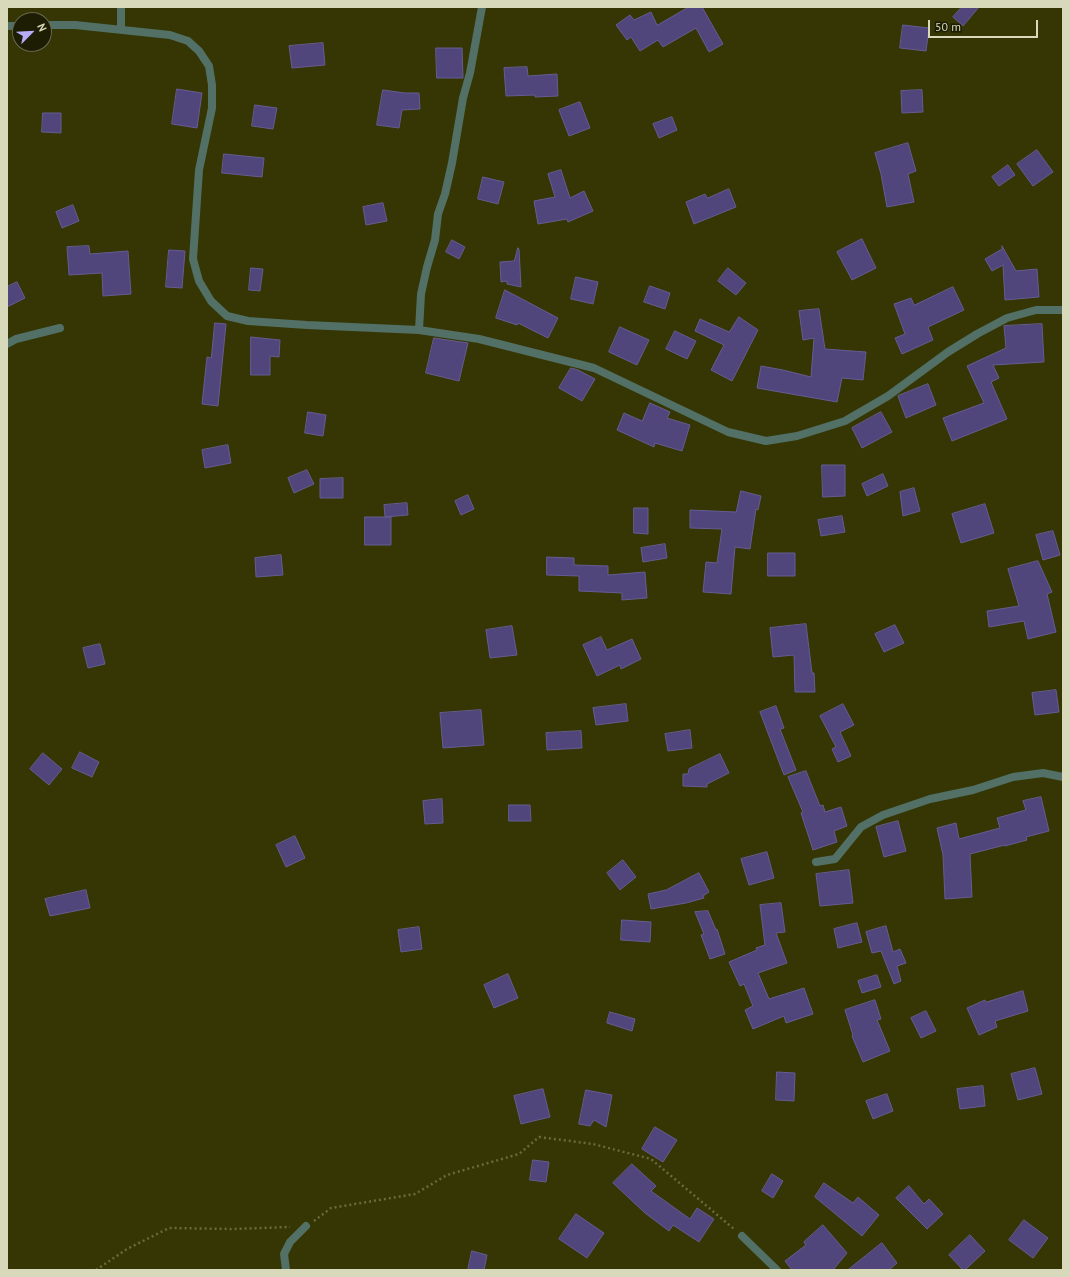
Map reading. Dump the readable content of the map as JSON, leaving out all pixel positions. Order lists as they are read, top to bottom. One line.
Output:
{"scale_bar":"50 m","north":"top right"}
